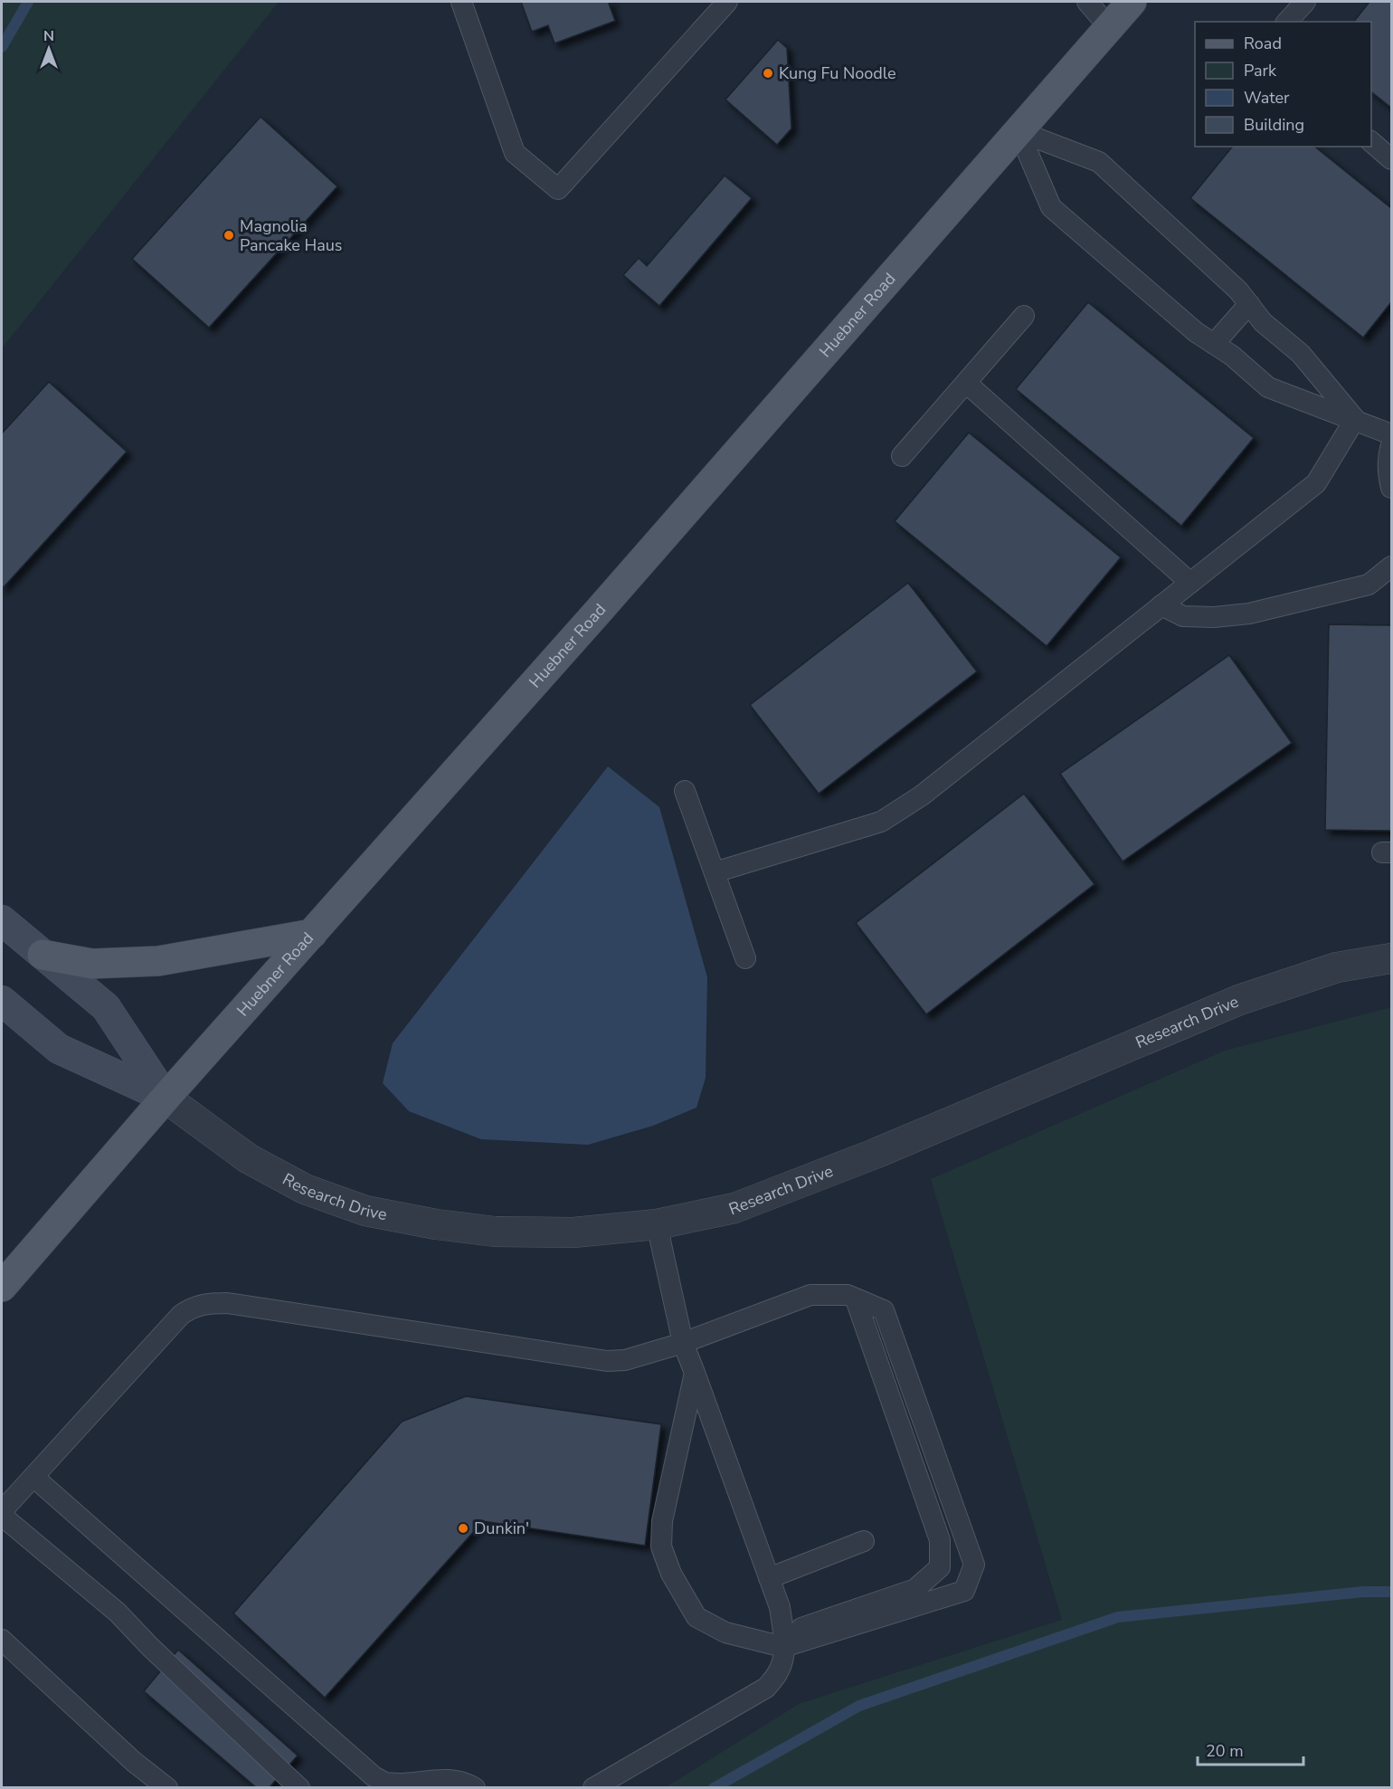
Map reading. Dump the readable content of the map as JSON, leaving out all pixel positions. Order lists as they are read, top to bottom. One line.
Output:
{"streets":{"main road":["Huebner Road","Research Drive"]},"crossings":[["Huebner Road","Research Drive"]],"places":["Kung Fu Noodle","Magnolia Pancake Haus","Dunkin'"],"legend":["Road","Park","Water","Building"],"scale_bar":"20 m","north":"top"}
